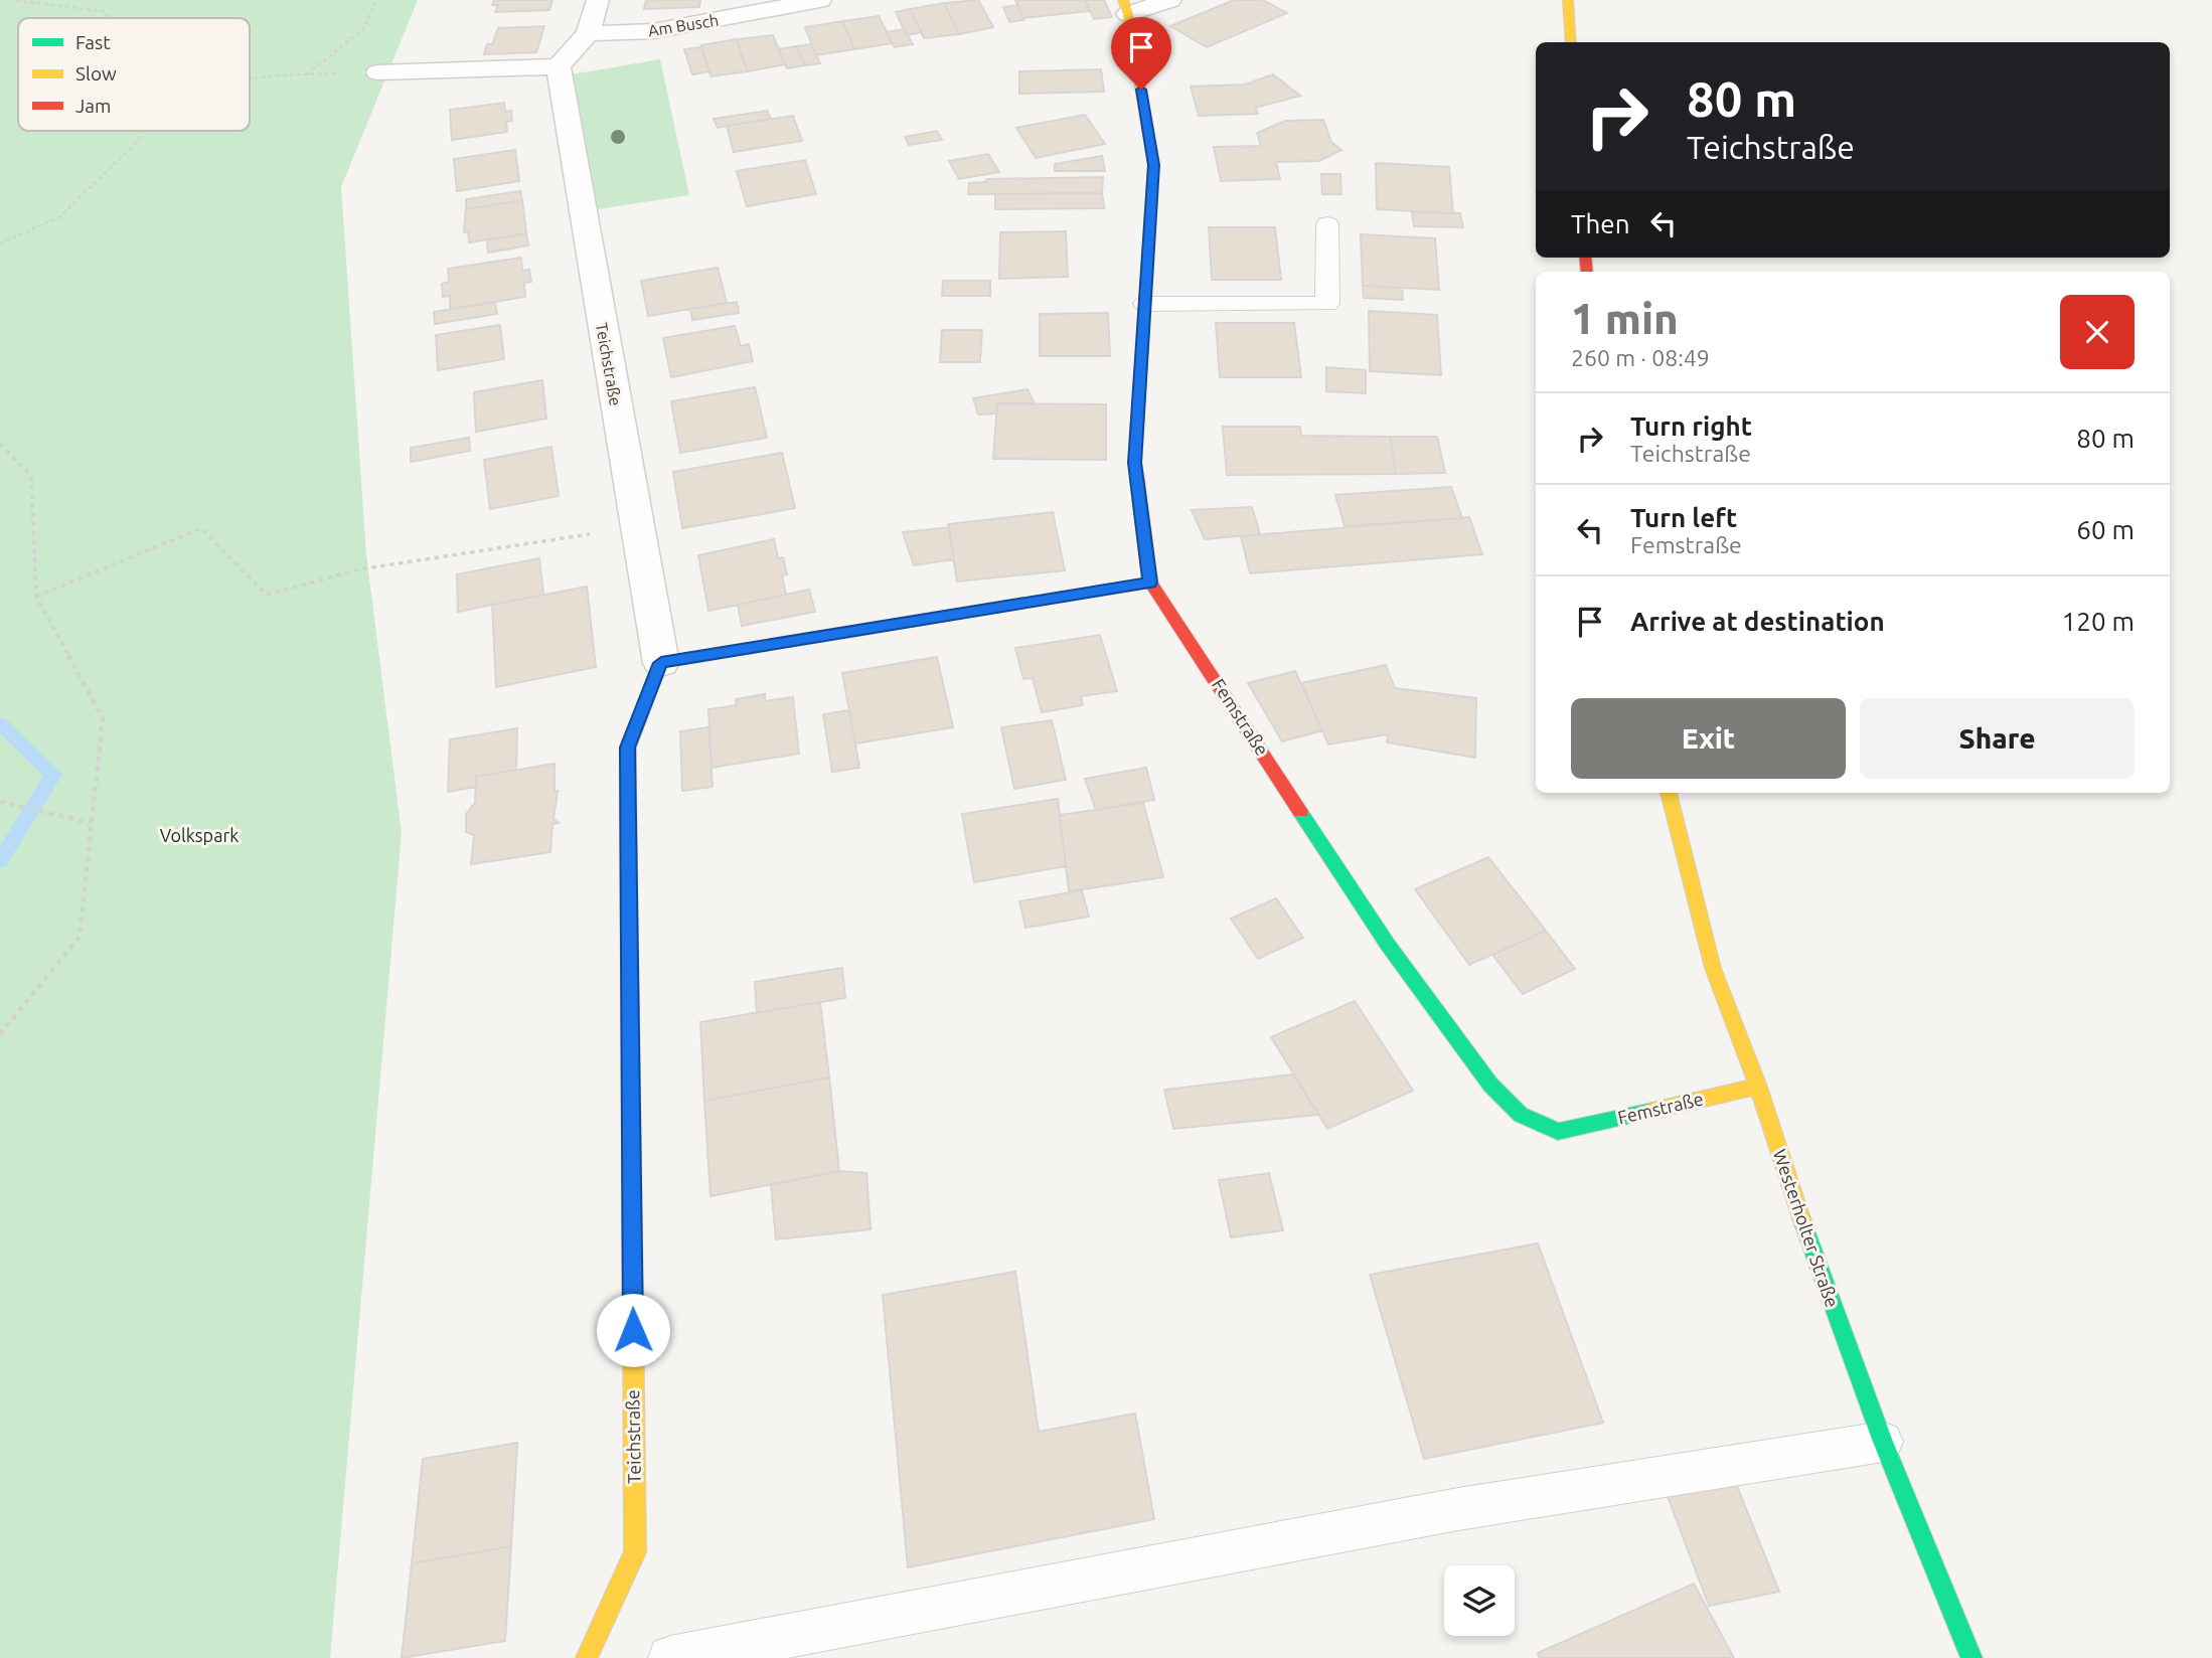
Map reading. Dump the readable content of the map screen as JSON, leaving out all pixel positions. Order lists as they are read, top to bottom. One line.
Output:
{"streets":{"street":["Am Busch","Teichstraße","Femstraße","Westerholter Straße"]},"crossings":[["Femstraße","Westerholter Straße"]],"parks":["Volkspark"],"legend":["Fast","Slow","Jam"],"page":{"turn":["80 m","Teichstraße"],"then":"Then","heading":["1 min","260 m · 08:49"],"list":[{"name":"Turn right","note":"Teichstraße","value":"80 m"},{"name":"Turn left","note":"Femstraße","value":"60 m"},{"name":"Arrive at destination","value":"120 m"}],"buttons":["Exit","Share"]}}
